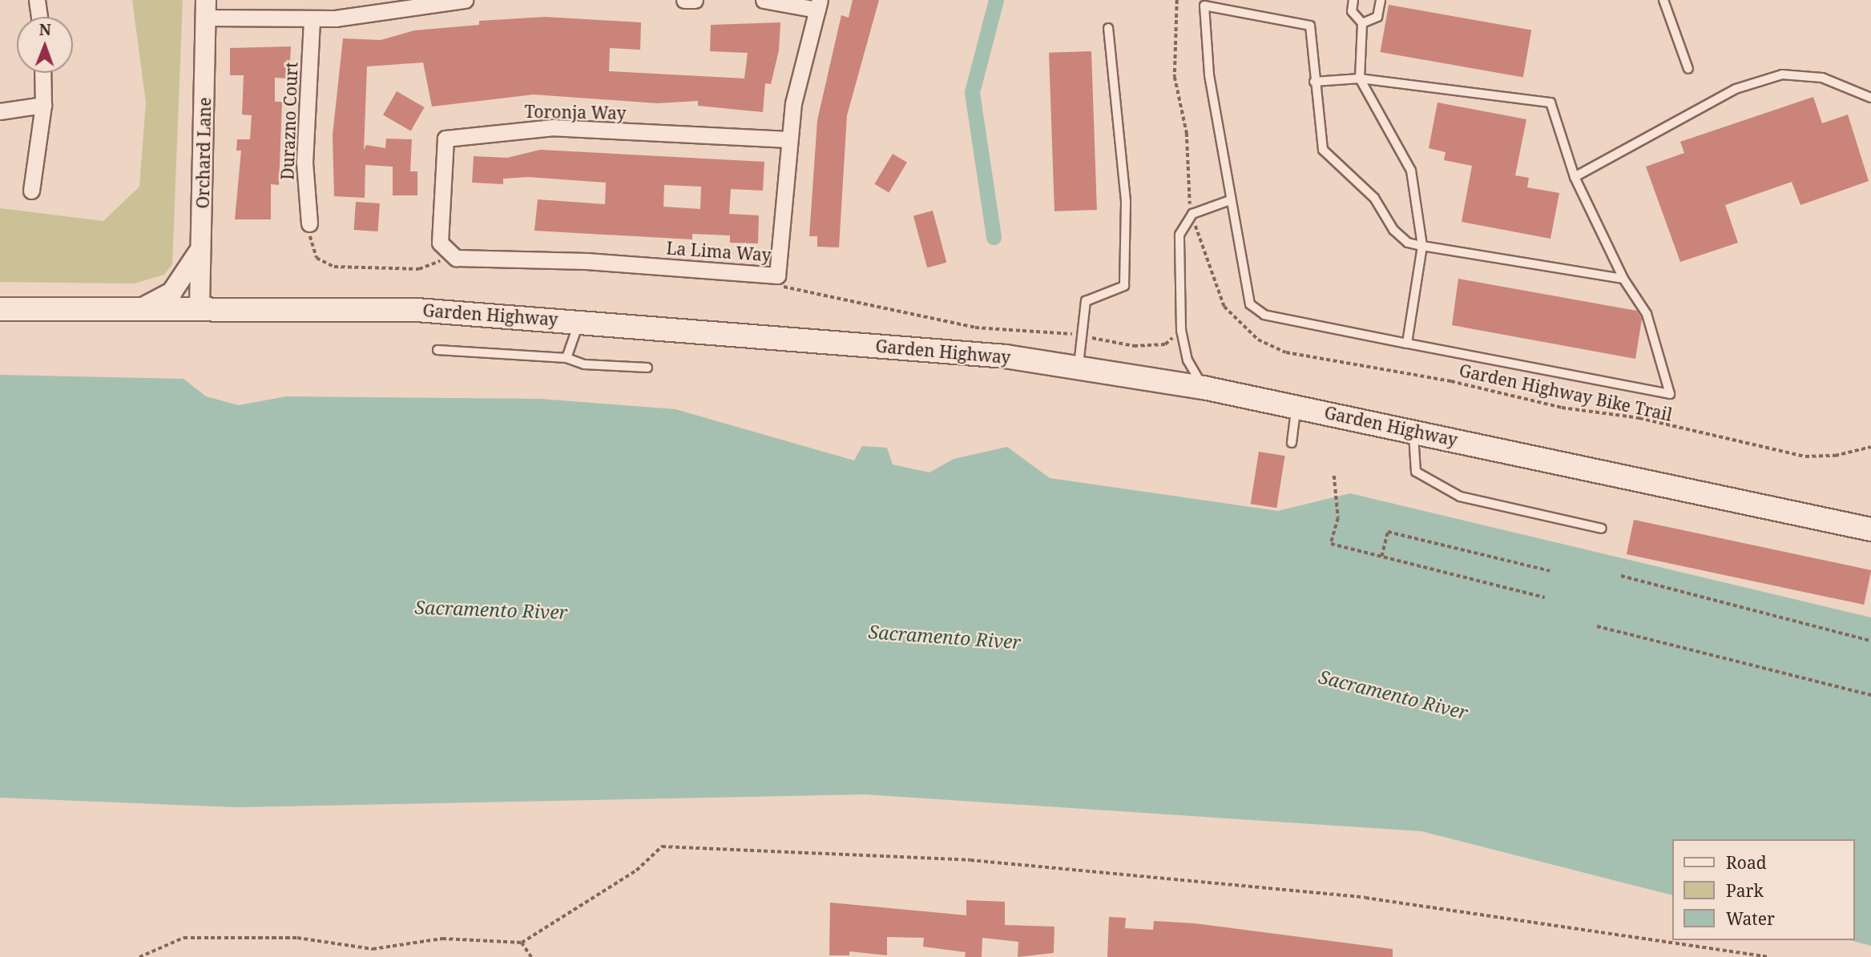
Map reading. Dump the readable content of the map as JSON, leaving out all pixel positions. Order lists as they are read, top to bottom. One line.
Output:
{"streets":{"main road":["Garden Highway"],"street":["Toronja Way","Durazno Court","Orchard Lane","La Lima Way"],"path":["Garden Highway Bike Trail"]},"crossings":[["Toronja Way","La Lima Way"],["Orchard Lane","Garden Highway"]],"water":["Sacramento River"],"legend":["Road","Park","Water"],"north":"top"}
